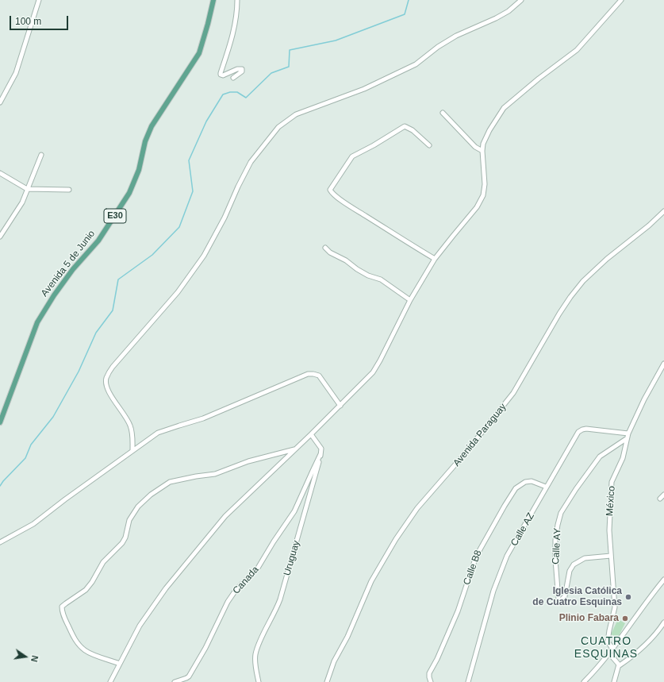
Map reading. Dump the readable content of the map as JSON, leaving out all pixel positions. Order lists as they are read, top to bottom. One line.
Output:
{"streets":{"main road":["E30","Avenida 5 de Junio"],"street":["Avenida Paraguay","México","Calle AZ","Calle AY","Uruguay","Calle B8","Canada"]},"crossings":[["México","Calle AZ"],["México","Calle AY"],["Calle AZ","Calle B8"],["Uruguay","Canada"]],"districts":["CUATRO ESQUINAS"],"places":["Iglesia Católica de Cuatro Esquinas","Plinio Fabara"],"scale_bar":"100 m","north":"right"}
